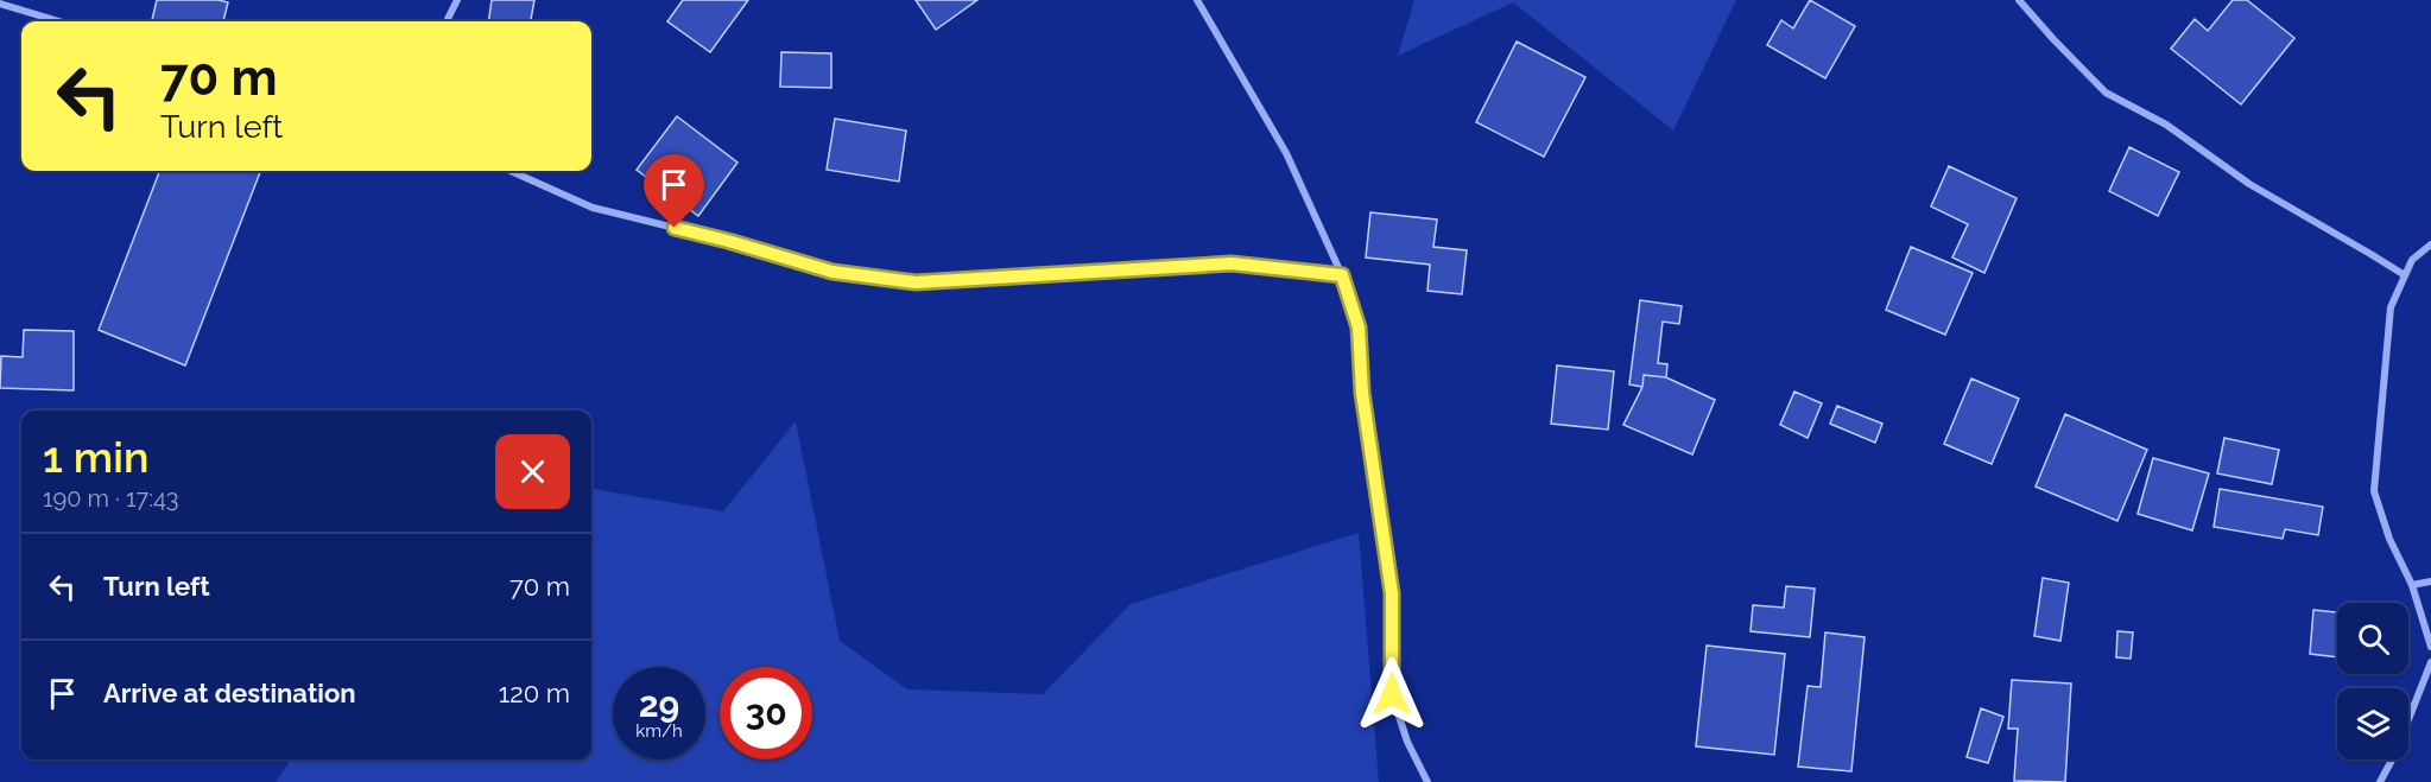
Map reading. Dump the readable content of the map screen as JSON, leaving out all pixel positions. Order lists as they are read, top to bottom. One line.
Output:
{"page":{"turn":["70 m","Turn left"],"heading":["1 min","190 m · 17:43"],"list":[{"name":"Turn left","value":"70 m"},{"name":"Arrive at destination","value":"120 m"}],"speed":"29 km/h","limit":"30"}}
